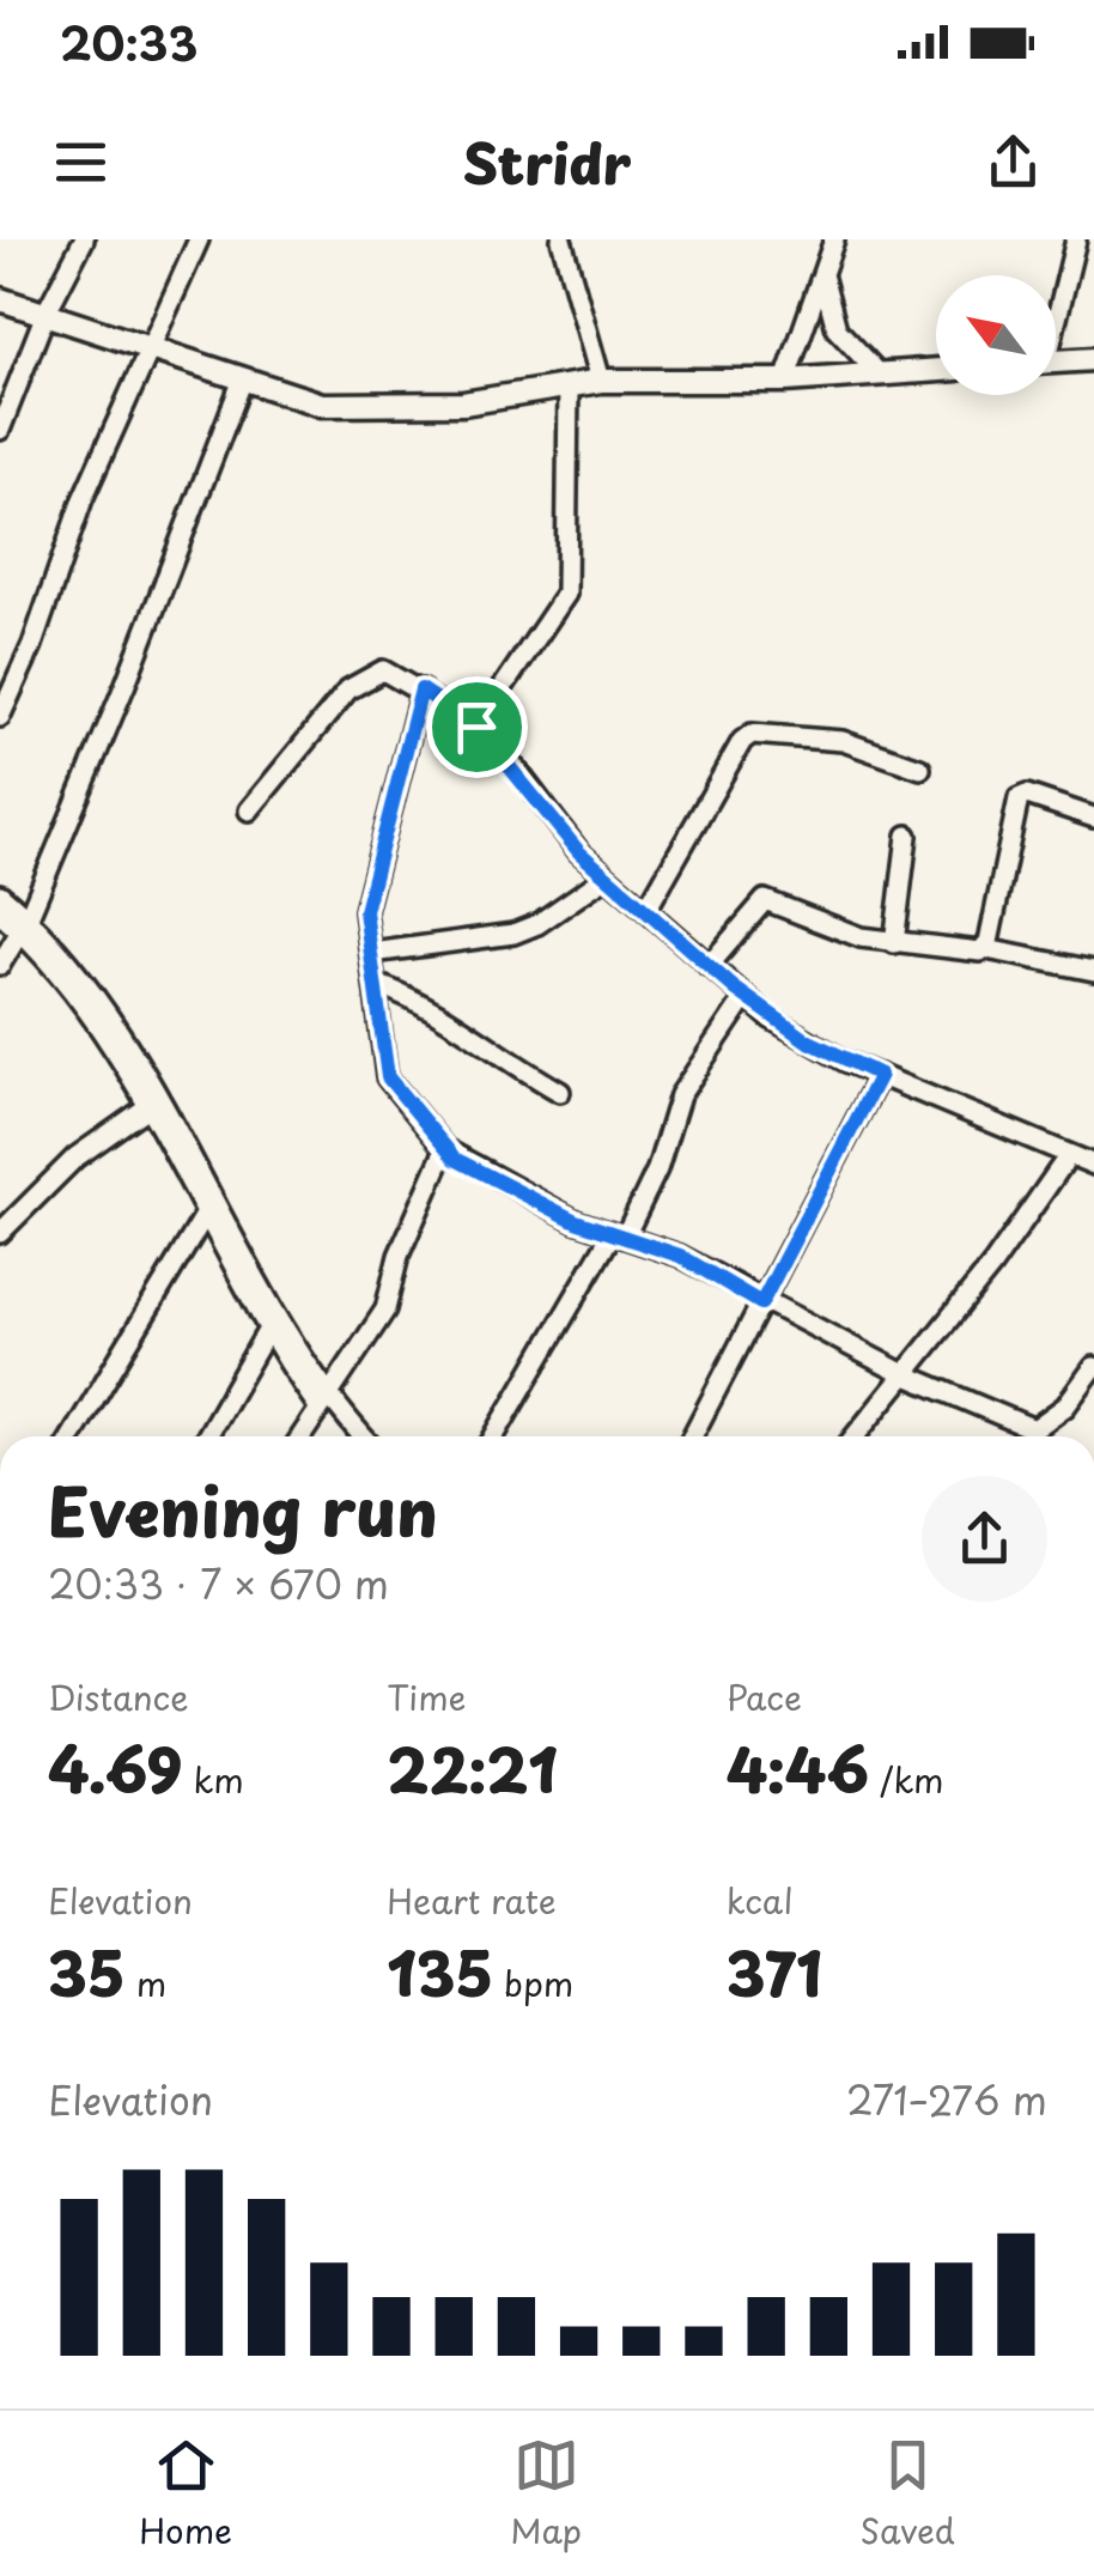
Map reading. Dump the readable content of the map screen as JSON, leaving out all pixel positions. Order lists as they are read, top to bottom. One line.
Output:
{"north":"top left","page":{"status":"20:33","header":"Stridr","heading":["Evening run","20:33 · 7 × 670 m"],"stats":[["Distance","4.69 km"],["Time","22:21"],["Pace","4:46 /km"],["Elevation","35 m"],["Heart rate","135 bpm"],["kcal","371"]],"chart":["Elevation","271–276 m"],"tabs":["Home","Map","Saved"]}}
